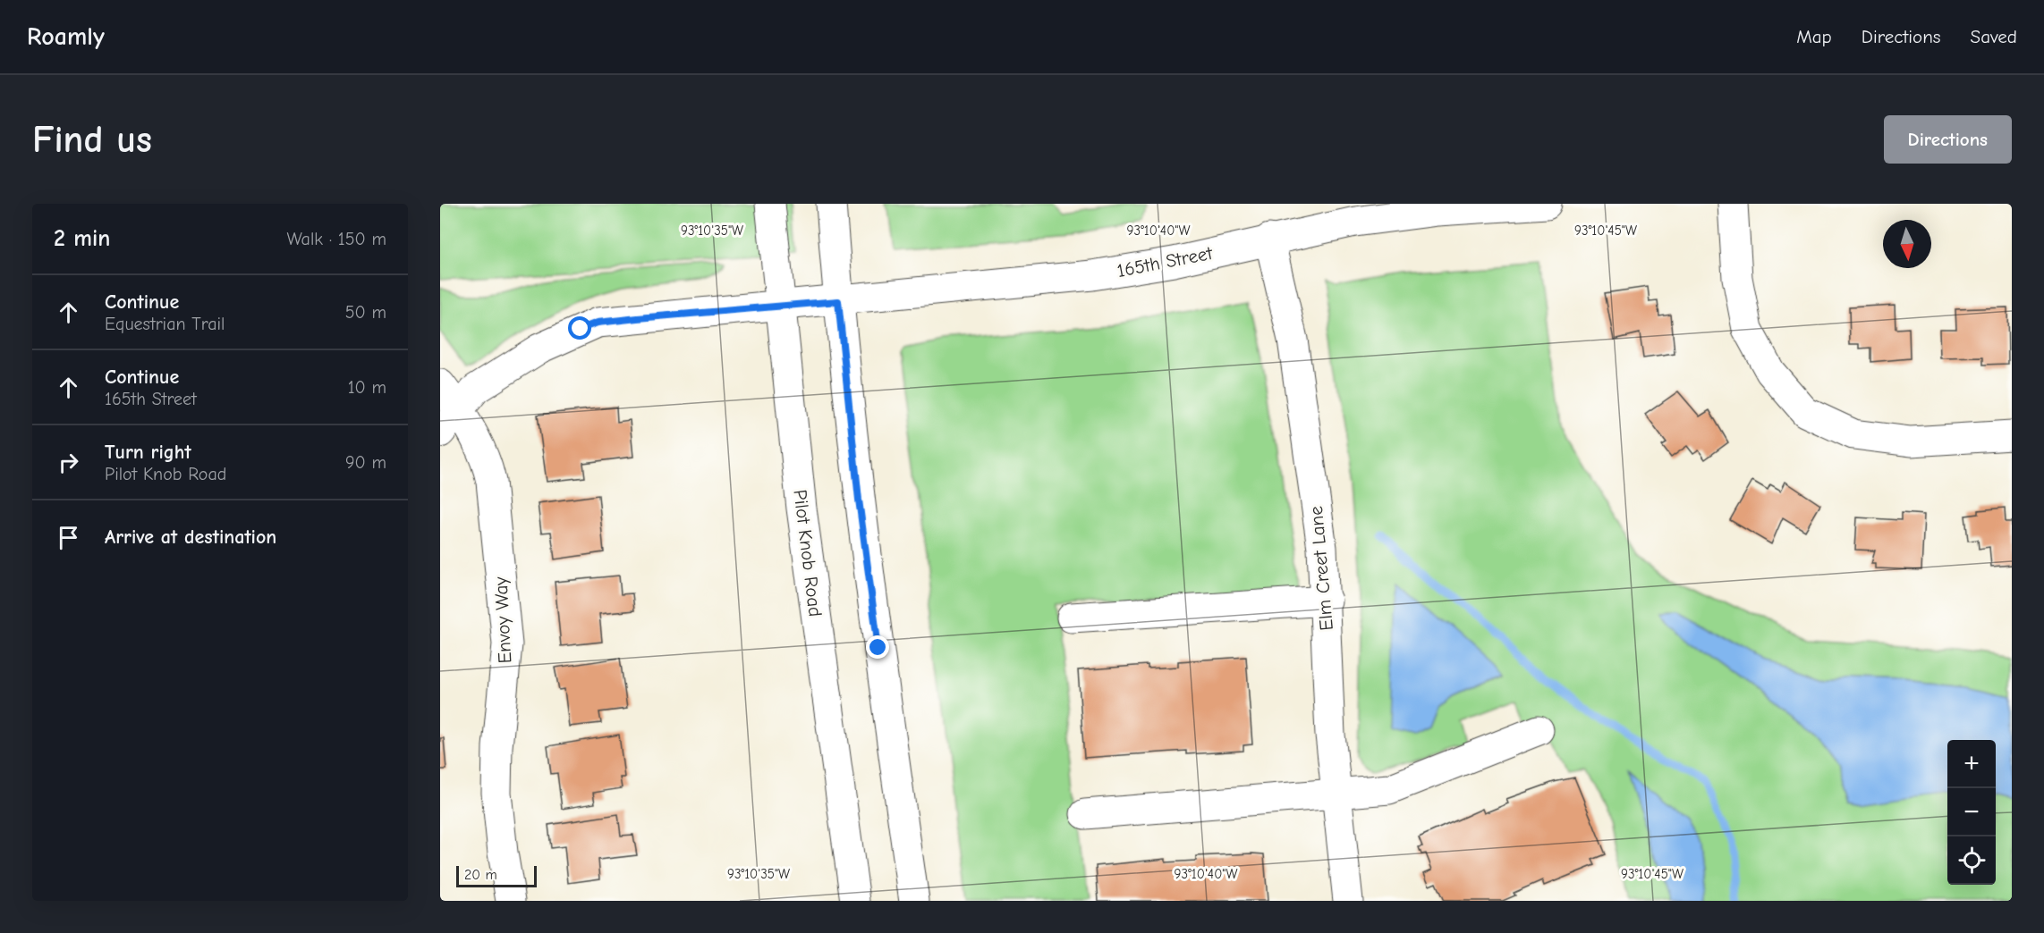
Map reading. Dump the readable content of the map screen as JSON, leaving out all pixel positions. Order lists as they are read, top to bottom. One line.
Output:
{"streets":{"street":["165th Street","Pilot Knob Road","Elm Creet Lane","Envoy Way"]},"crossings":[["165th Street","Pilot Knob Road"],["165th Street","Elm Creet Lane"],["165th Street","Envoy Way"]],"scale_bar":"20 m","north":"bottom","page":{"header":"Roamly","nav":["Map","Directions","Saved"],"buttons":"Directions","title":"Find us","heading":["2 min","Walk · 150 m"],"list":[["Continue","Equestrian Trail","50 m"],["Continue","165th Street","10 m"],["Turn right","Pilot Knob Road","90 m"],"Arrive at destination"],"map_buttons":["+","−"],"scale":"20 m"},"coordinates":["93°10'35\"W","93°10'40\"W","93°10'45\"W"]}
